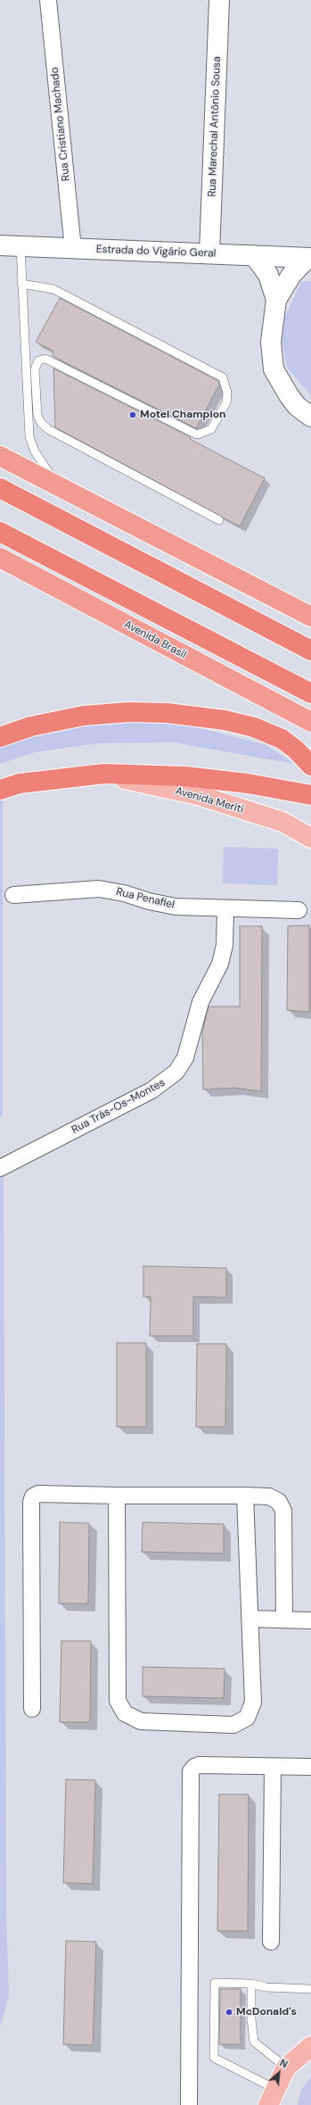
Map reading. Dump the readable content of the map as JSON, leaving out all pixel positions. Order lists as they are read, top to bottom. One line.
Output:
{"streets":{"highway":["Avenida Brasil"],"main road":["Avenida Meriti"],"street":["Rua Cristiano Machado","Rua Marechal Antônio Sousa","Estrada do Vigário Geral","Rua Penafiel","Rua Trás-Os-Montes"]},"crossings":[["Rua Cristiano Machado","Estrada do Vigário Geral"],["Rua Marechal Antônio Sousa","Estrada do Vigário Geral"],["Rua Penafiel","Rua Trás-Os-Montes"]],"places":["Motel Champion","McDonald's"],"north":"top right"}
